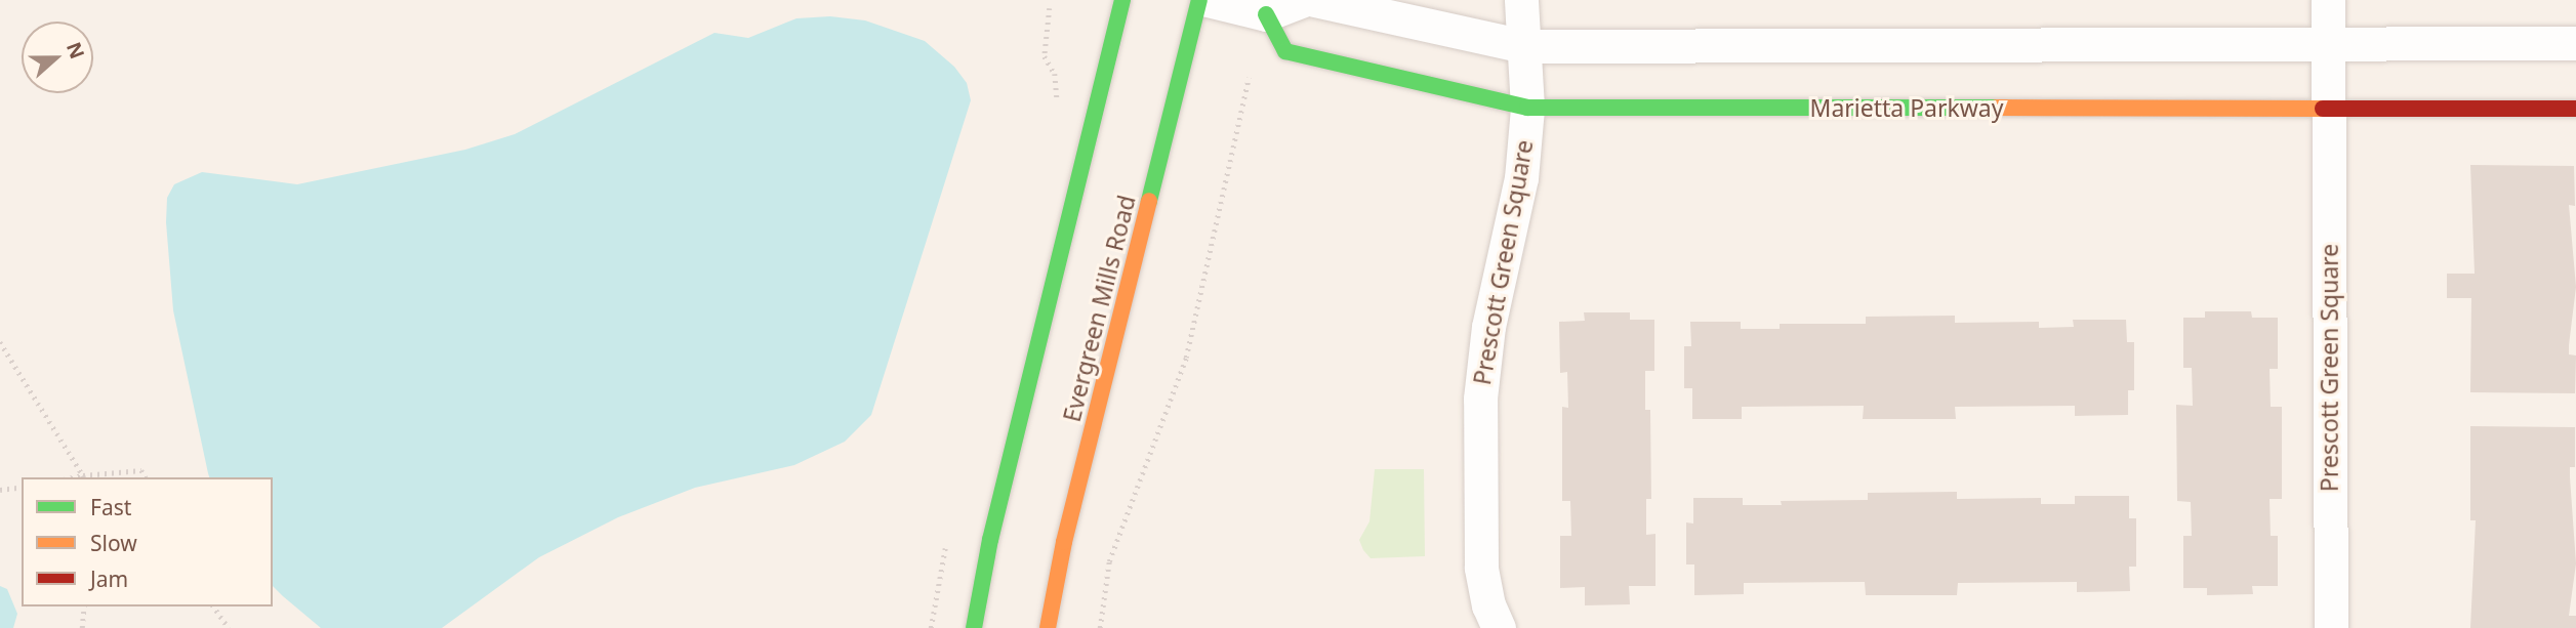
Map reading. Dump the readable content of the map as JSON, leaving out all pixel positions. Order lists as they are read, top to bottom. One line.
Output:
{"streets":{"street":["Marietta Parkway","Prescott Green Square","Evergreen Mills Road"]},"crossings":[["Marietta Parkway","Prescott Green Square"]],"legend":["Fast","Slow","Jam"],"north":"right"}
